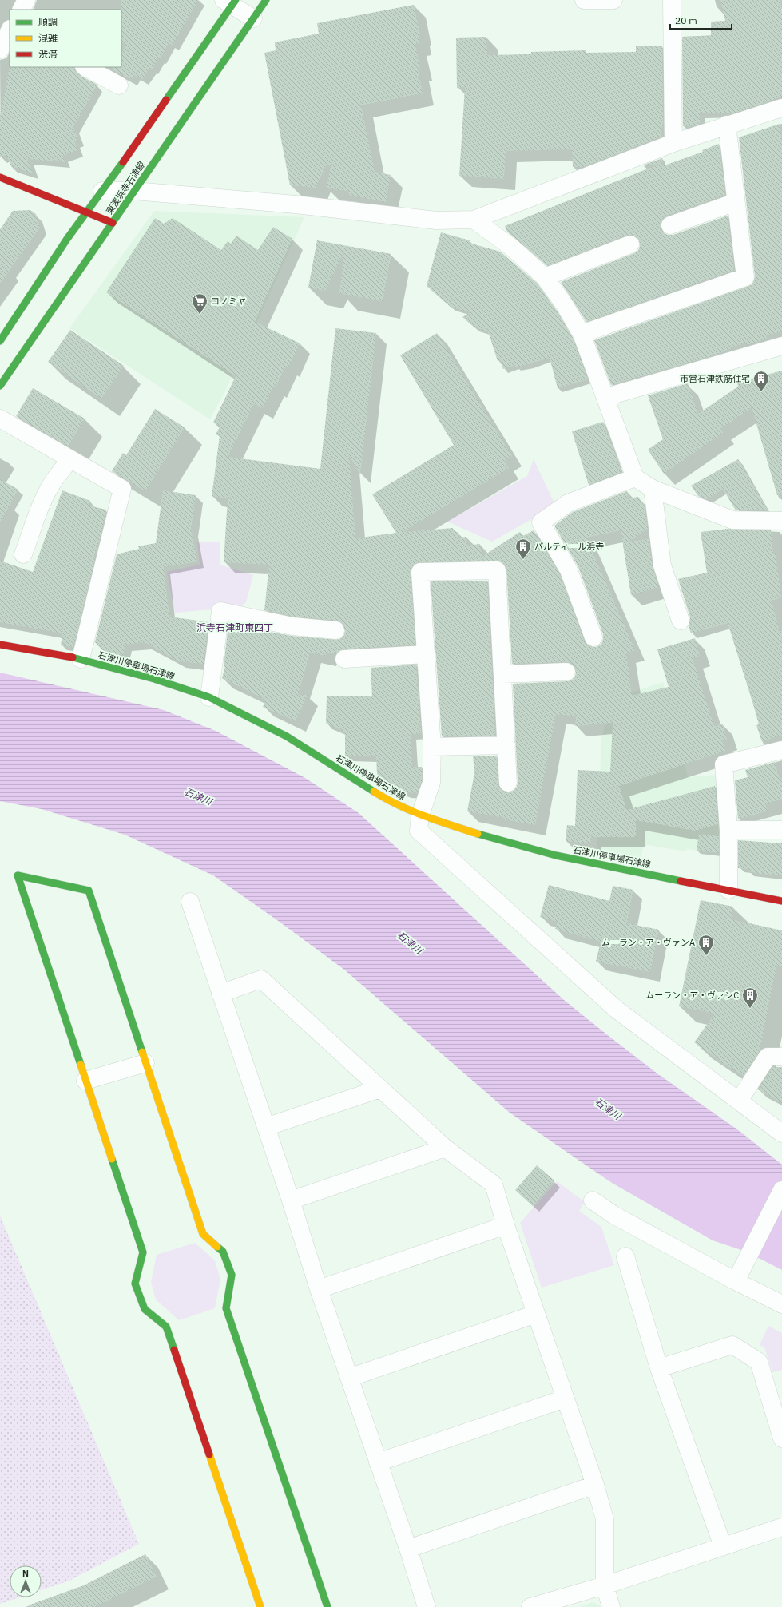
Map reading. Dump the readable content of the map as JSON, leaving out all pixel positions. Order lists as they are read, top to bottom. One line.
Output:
{"streets":{"street":["東湊浜寺石津線","石津川停車場石津線"]},"districts":["浜寺石津町東四丁"],"water":["石津川"],"places":{"supermarket":["コノミヤ"],"building":["市営石津鉄筋住宅","パルティール浜寺","ムーラン・ア・ヴァンA","ムーラン・ア・ヴァンC"]},"legend":["順調","混雑","渋滞"],"scale_bar":"20 m","north":"top"}
